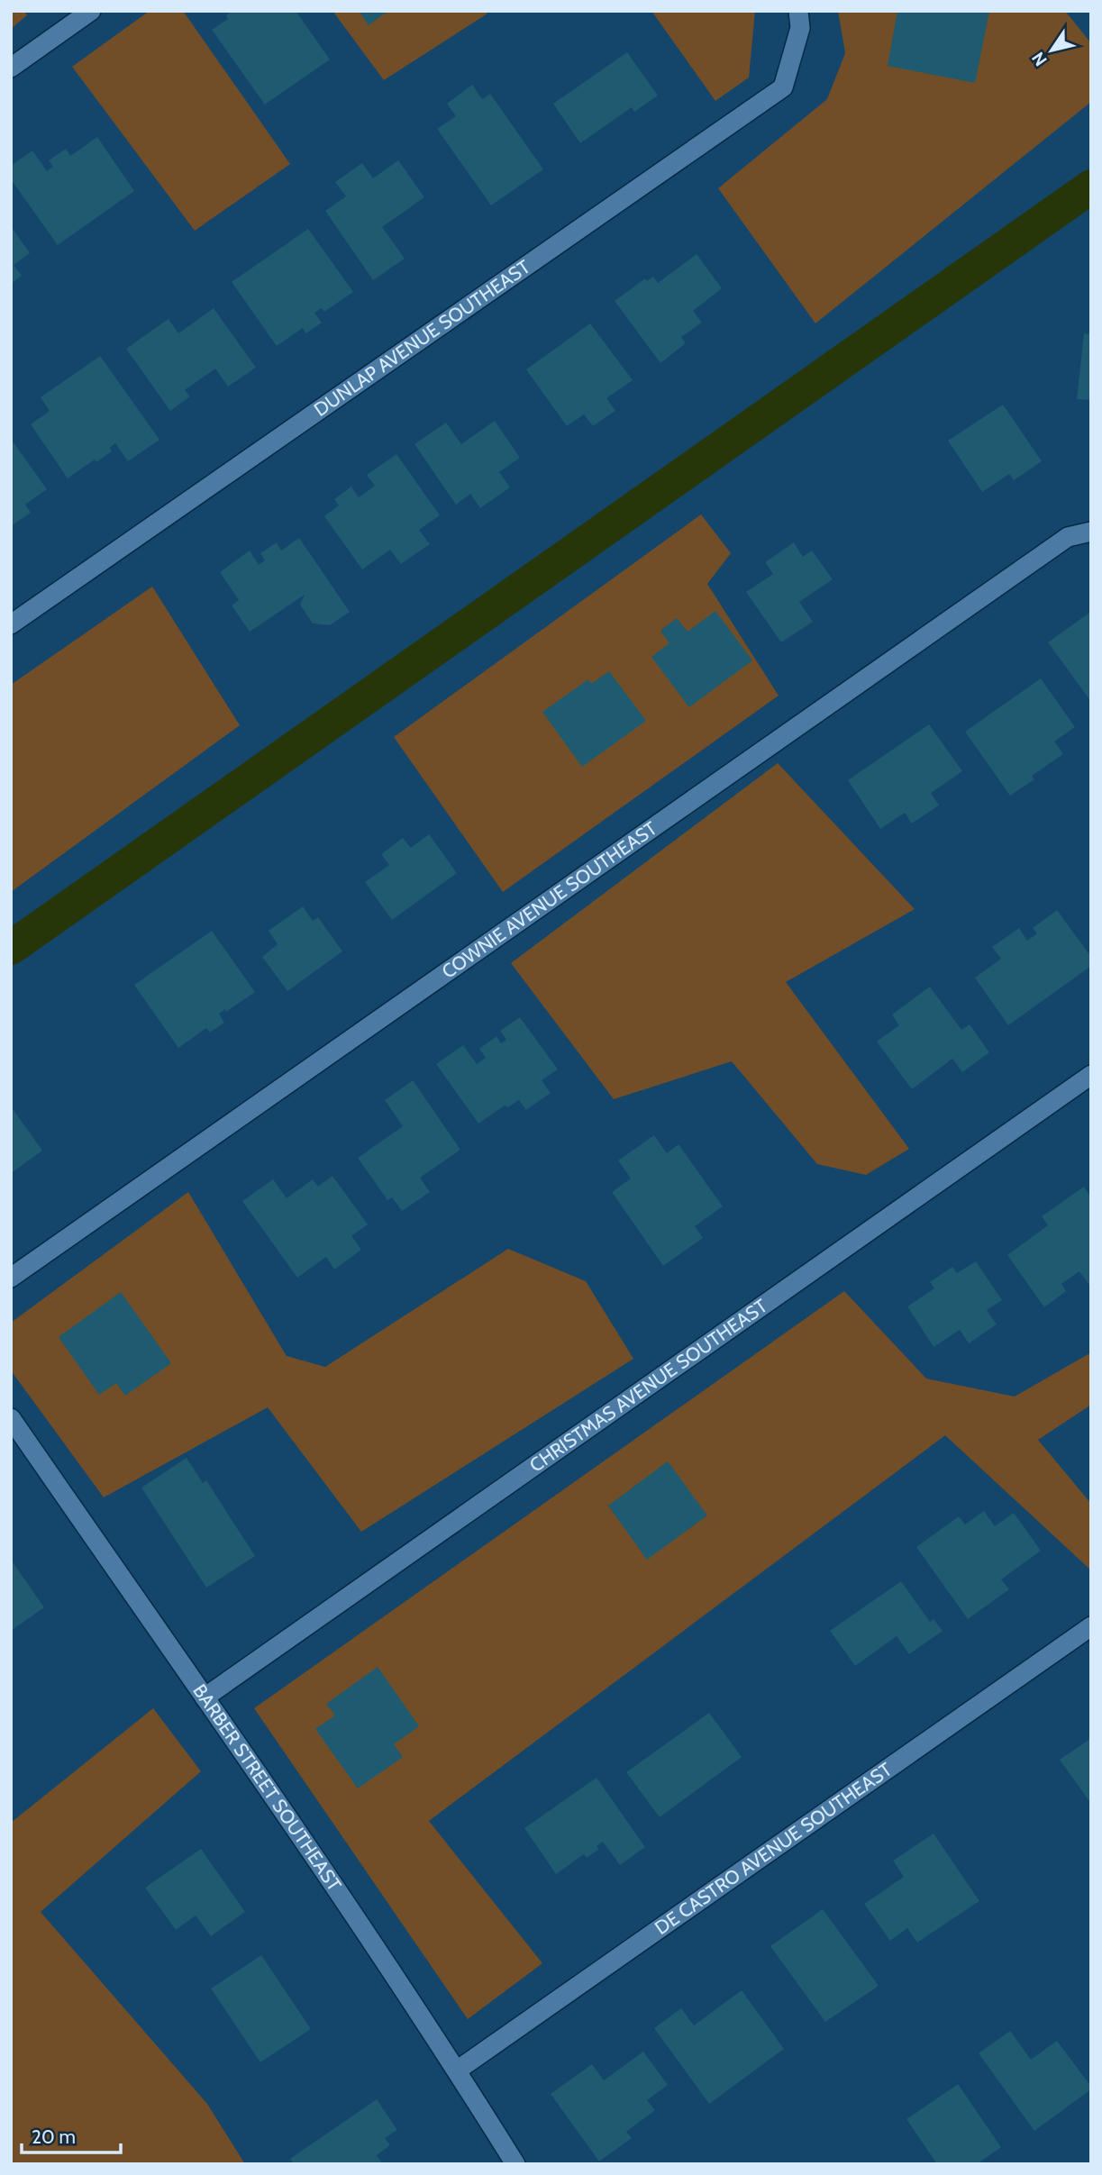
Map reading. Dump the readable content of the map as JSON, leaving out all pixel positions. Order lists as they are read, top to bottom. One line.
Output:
{"streets":{"street":["DUNLAP AVENUE SOUTHEAST","COWNIE AVENUE SOUTHEAST","CHRISTMAS AVENUE SOUTHEAST","BARBER STREET SOUTHEAST","DE CASTRO AVENUE SOUTHEAST"]},"crossings":[["CHRISTMAS AVENUE SOUTHEAST","BARBER STREET SOUTHEAST"],["BARBER STREET SOUTHEAST","DE CASTRO AVENUE SOUTHEAST"]],"scale_bar":"20 m","north":"bottom left"}
